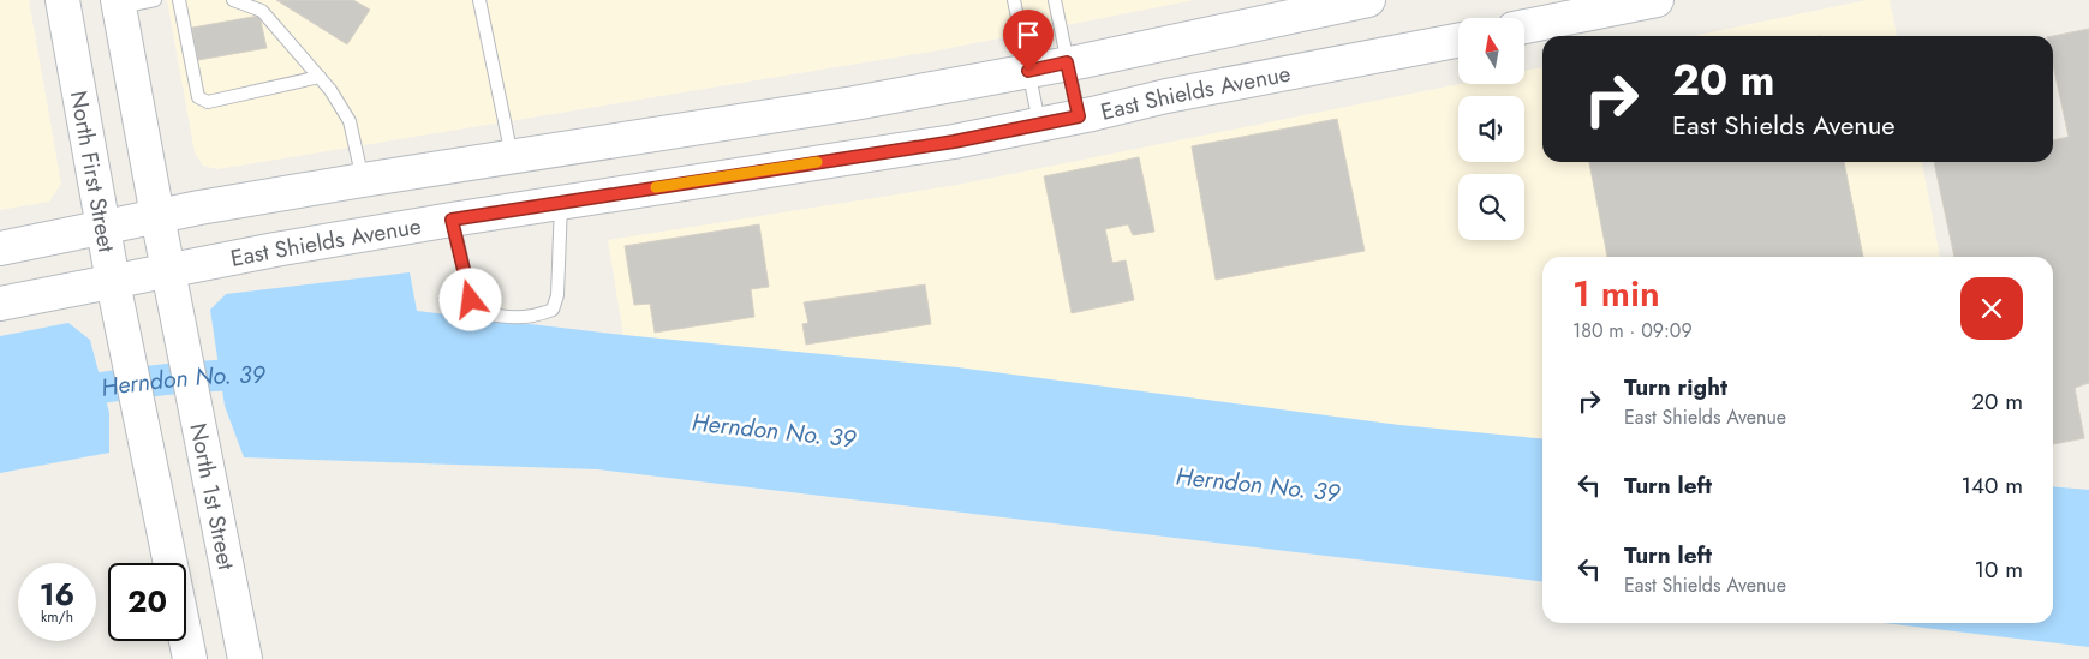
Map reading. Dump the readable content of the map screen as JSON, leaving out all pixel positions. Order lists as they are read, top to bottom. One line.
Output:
{"streets":{"main road":["East Shields Avenue","North First Street","North 1st Street"]},"crossings":[["East Shields Avenue","North First Street"],["East Shields Avenue","North 1st Street"]],"water":["Herndon No. 39"],"north":"top","page":{"turn":["20 m","East Shields Avenue"],"heading":["1 min","180 m · 09:09"],"list":[{"name":"Turn right","note":"East Shields Avenue","value":"20 m"},{"name":"Turn left","value":"140 m"},{"name":"Turn left","note":"East Shields Avenue","value":"10 m"}],"speed":"16 km/h","limit":"20"}}
